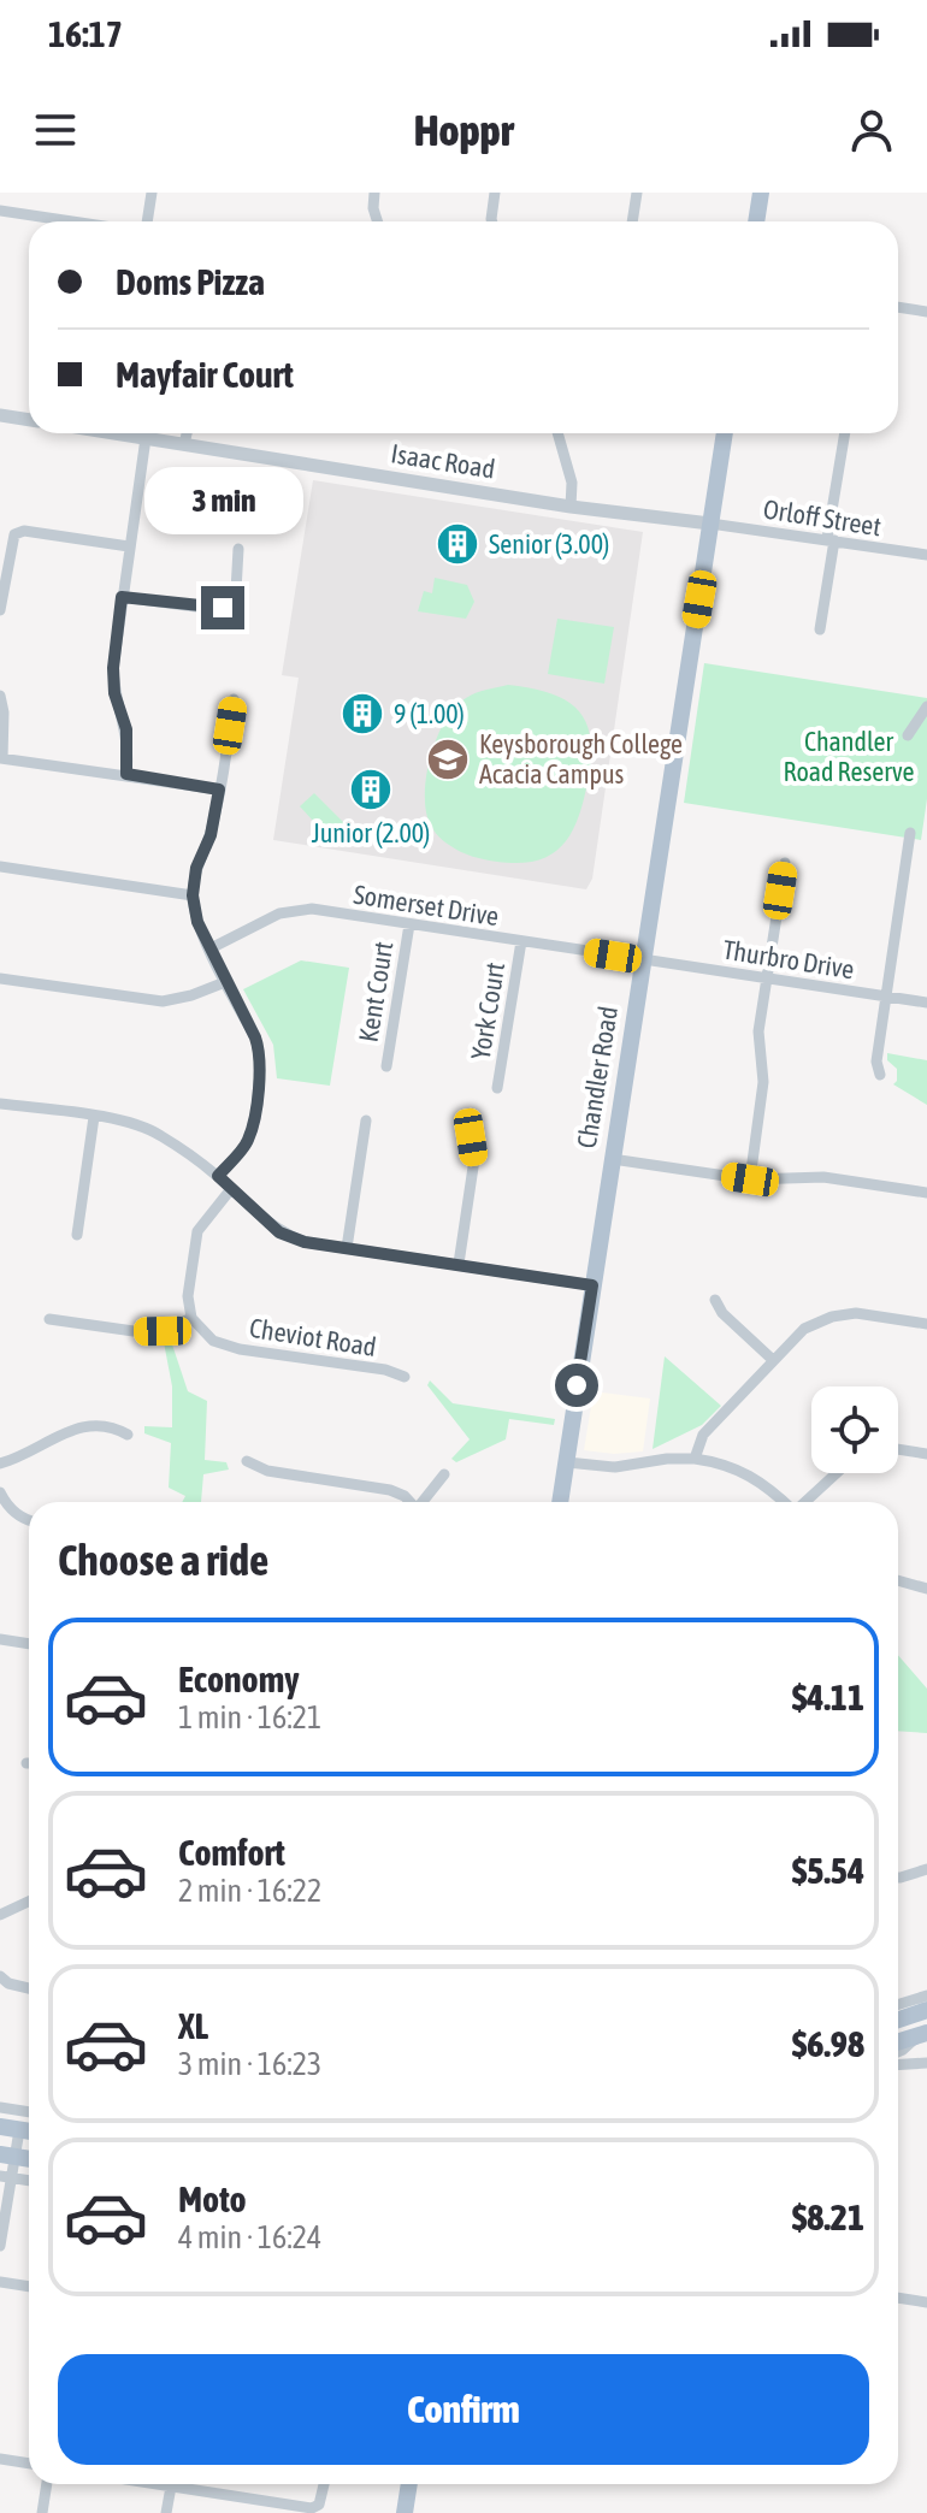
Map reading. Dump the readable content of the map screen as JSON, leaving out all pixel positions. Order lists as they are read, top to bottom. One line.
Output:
{"streets":{"main road":["Chandler Road"],"street":["Isaac Road","Orloff Street","Somerset Drive","Thurbro Drive","Kent Court","York Court","Cheviot Road"]},"crossings":[["Isaac Road","Orloff Street"],["Isaac Road","Chandler Road"],["Orloff Street","Chandler Road"],["Somerset Drive","Thurbro Drive"],["Somerset Drive","Kent Court"],["Somerset Drive","York Court"],["Somerset Drive","Chandler Road"],["Thurbro Drive","Chandler Road"]],"parks":["Chandler Road Reserve"],"places":{"building":["Senior (3.00)","9 (1.00)","Junior (2.00)"],"school or university":["Keysborough College Acacia Campus"]},"page":{"status":"16:17","header":"Hoppr","banner":["Doms Pizza","Mayfair Court"],"bubble":"3 min","heading":"Choose a ride","list":[{"name":"Economy","note":"1 min · 16:21","value":"$4.11"},{"name":"Comfort","note":"2 min · 16:22","value":"$5.54"},{"name":"XL","note":"3 min · 16:23","value":"$6.98"},{"name":"Moto","note":"4 min · 16:24","value":"$8.21"}],"buttons":"Confirm"}}
